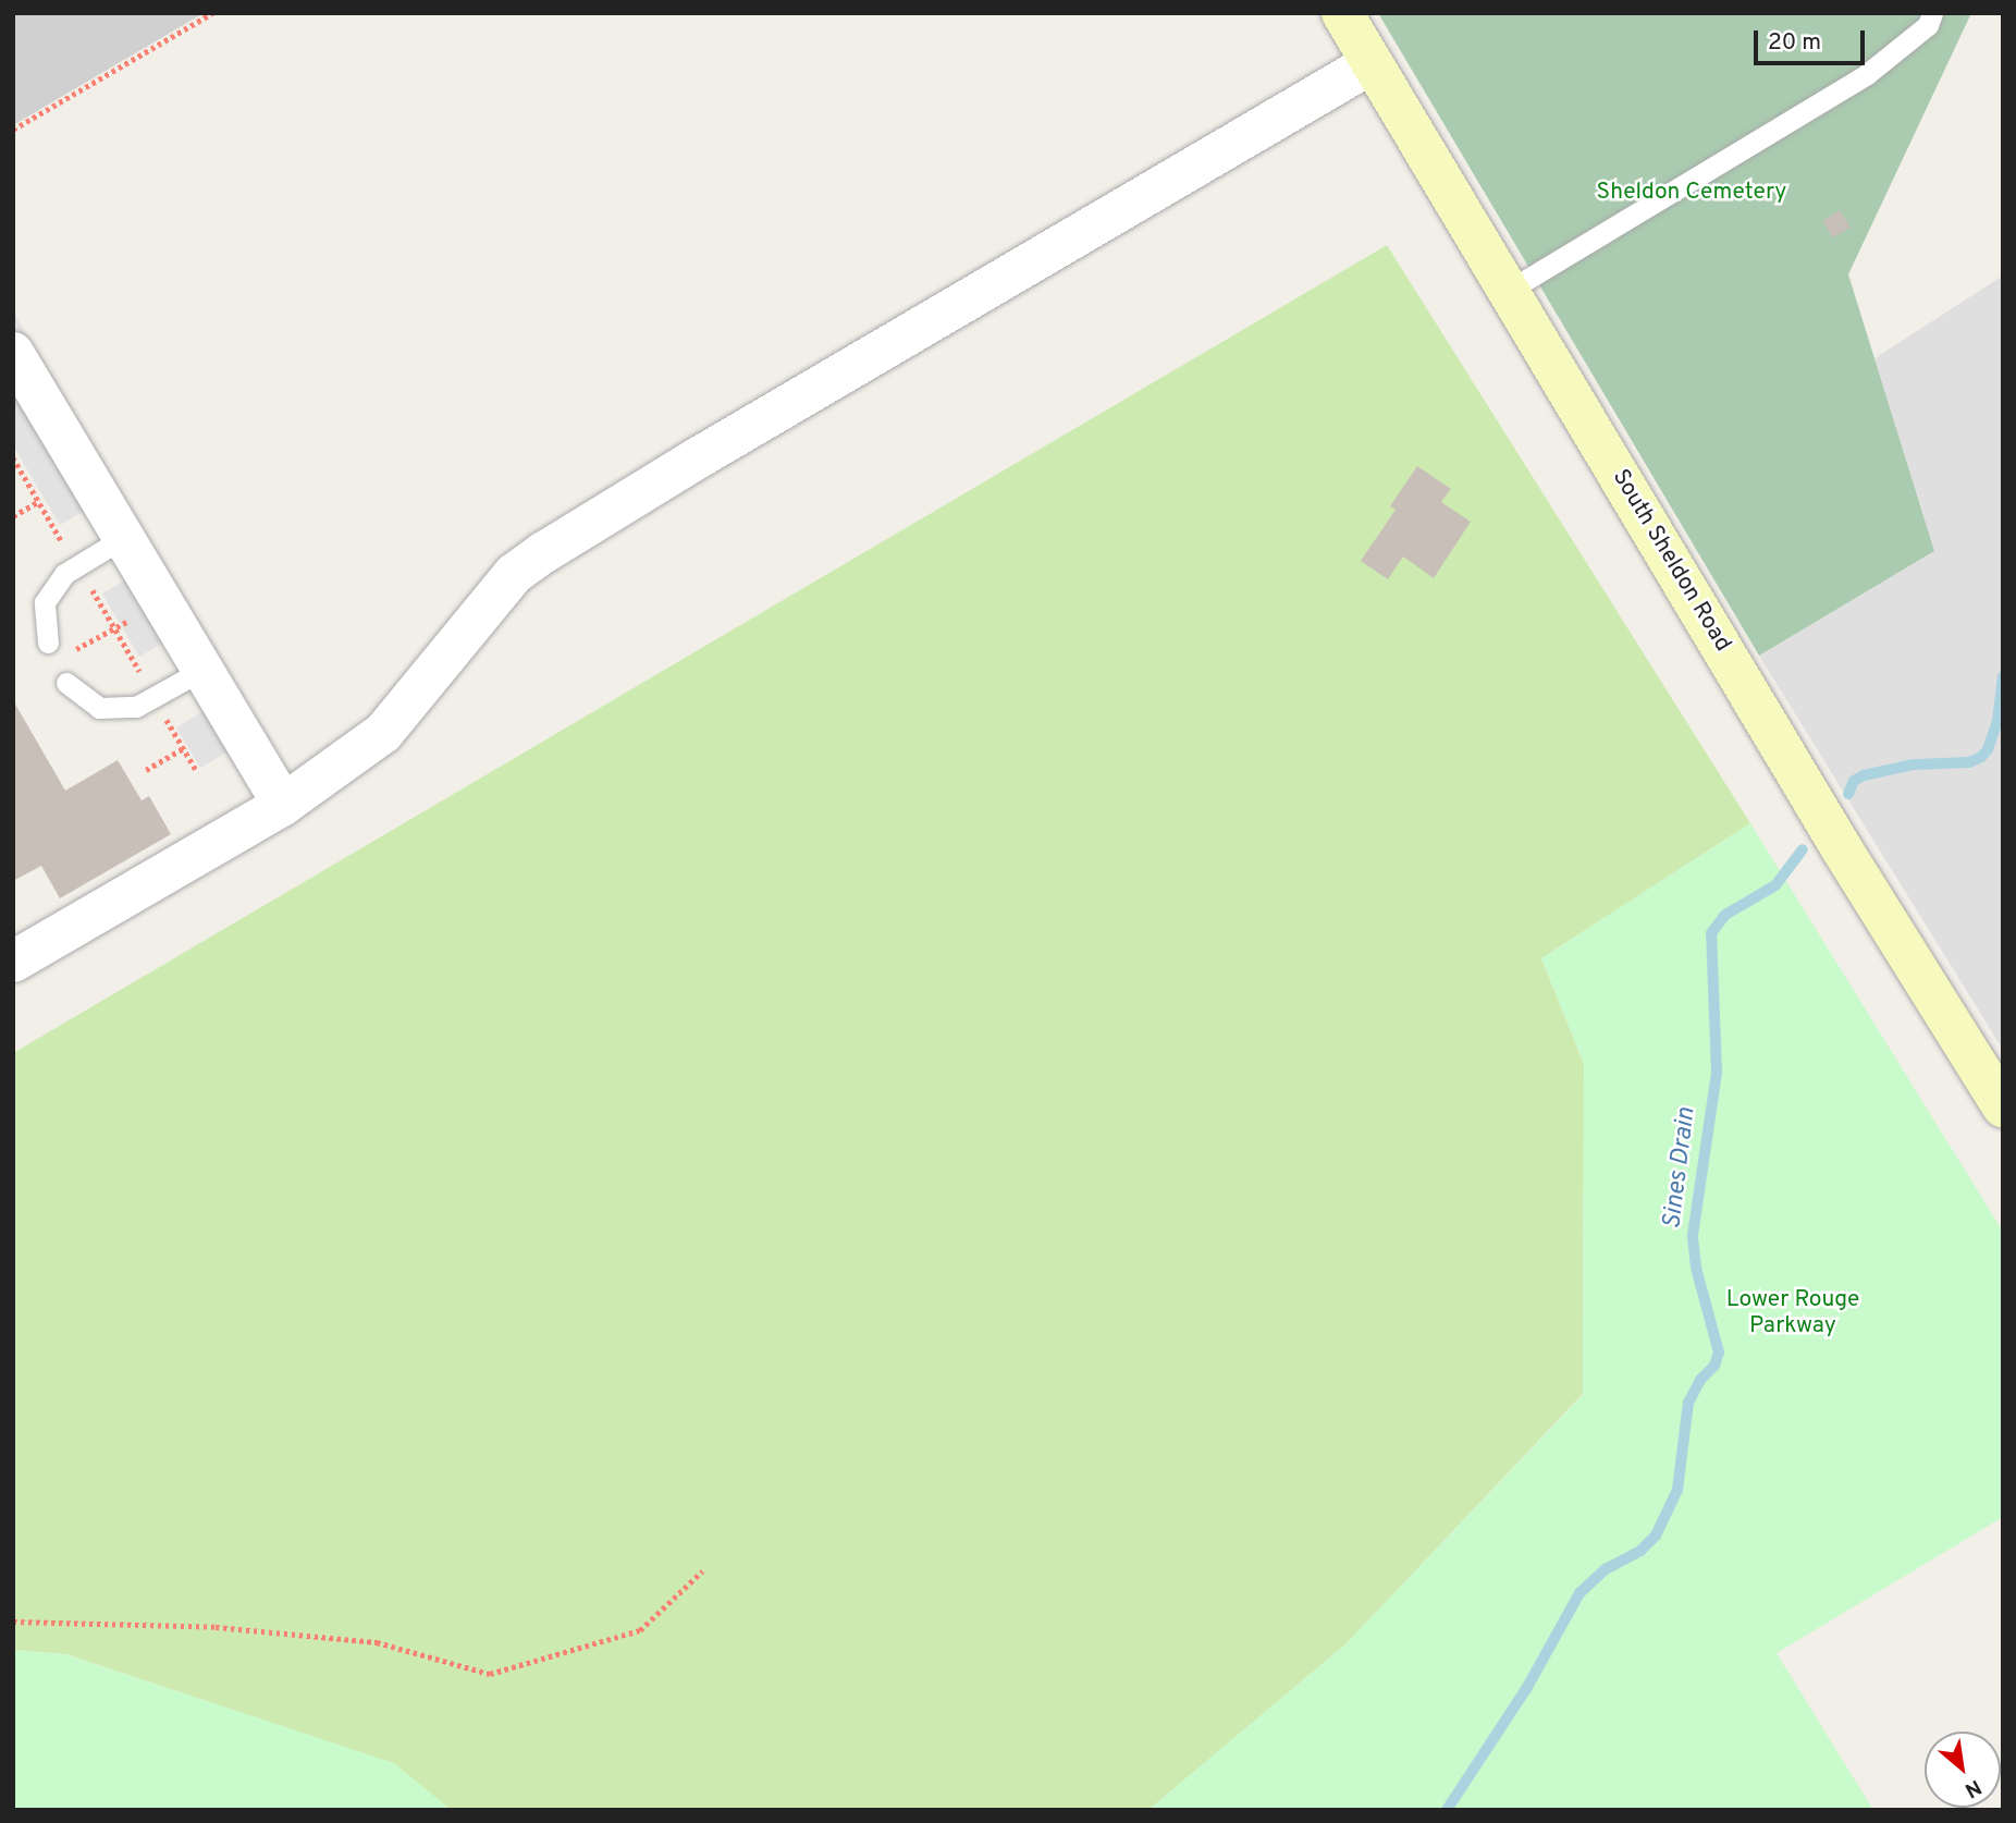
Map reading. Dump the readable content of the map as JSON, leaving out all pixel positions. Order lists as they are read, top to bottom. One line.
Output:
{"streets":{"street":["South Sheldon Road"]},"water":["Sines Drain"],"parks":["Sheldon Cemetery","Lower Rouge Parkway"],"scale_bar":"20 m","north":"bottom right"}
